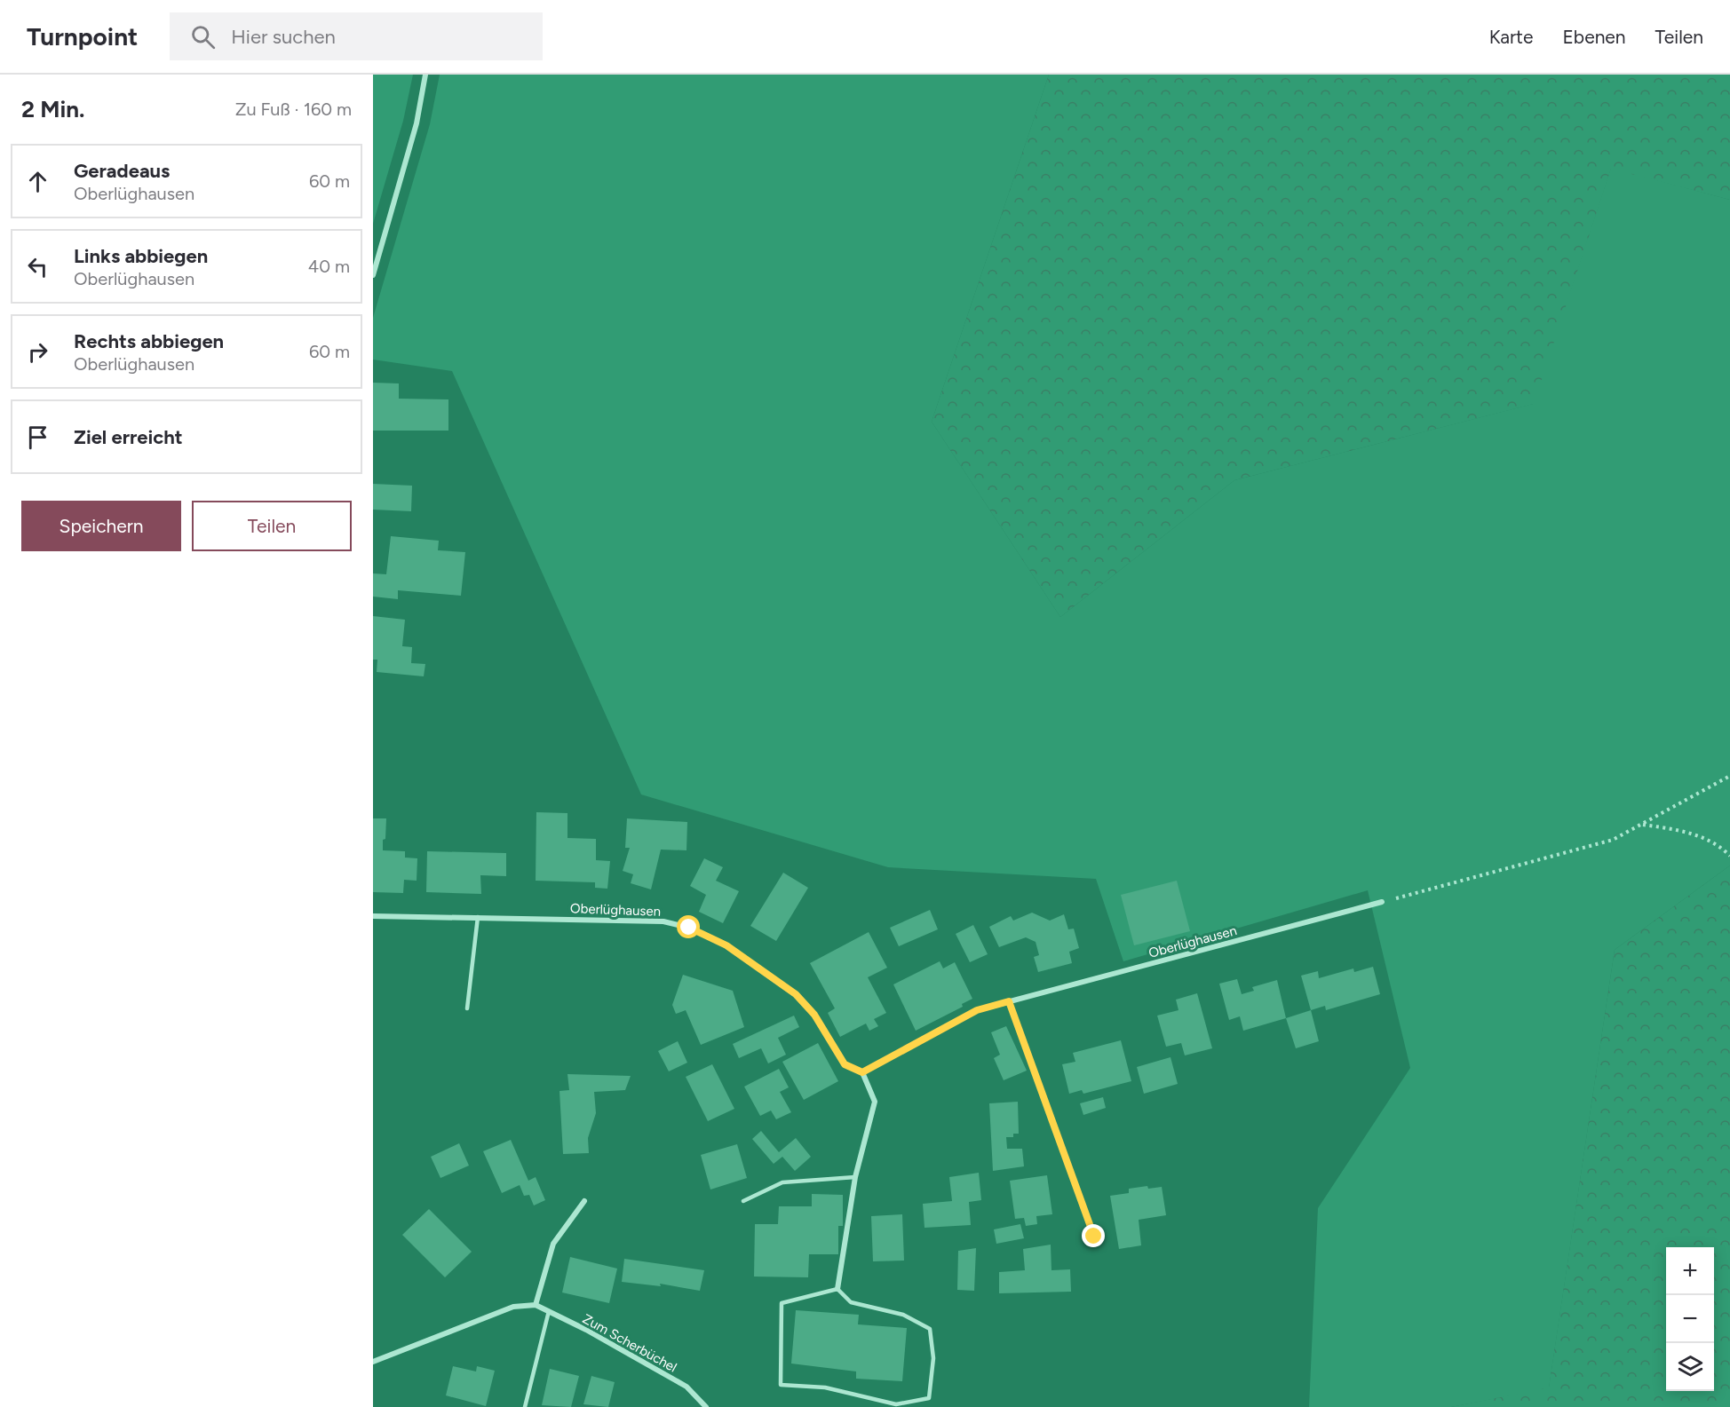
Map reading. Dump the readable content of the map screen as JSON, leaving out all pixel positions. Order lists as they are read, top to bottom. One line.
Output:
{"streets":{"street":["Oberlüghausen","Zum Scherbüchel"]},"page":{"header":"Turnpoint","search":"Hier suchen","nav":["Karte","Ebenen","Teilen"],"heading":["2 Min.","Zu Fuß · 160 m"],"list":[["Geradeaus","Oberlüghausen","60 m"],["Links abbiegen","Oberlüghausen","40 m"],["Rechts abbiegen","Oberlüghausen","60 m"],"Ziel erreicht"],"buttons":["Speichern","Teilen"],"map_buttons":["+","−"]}}
